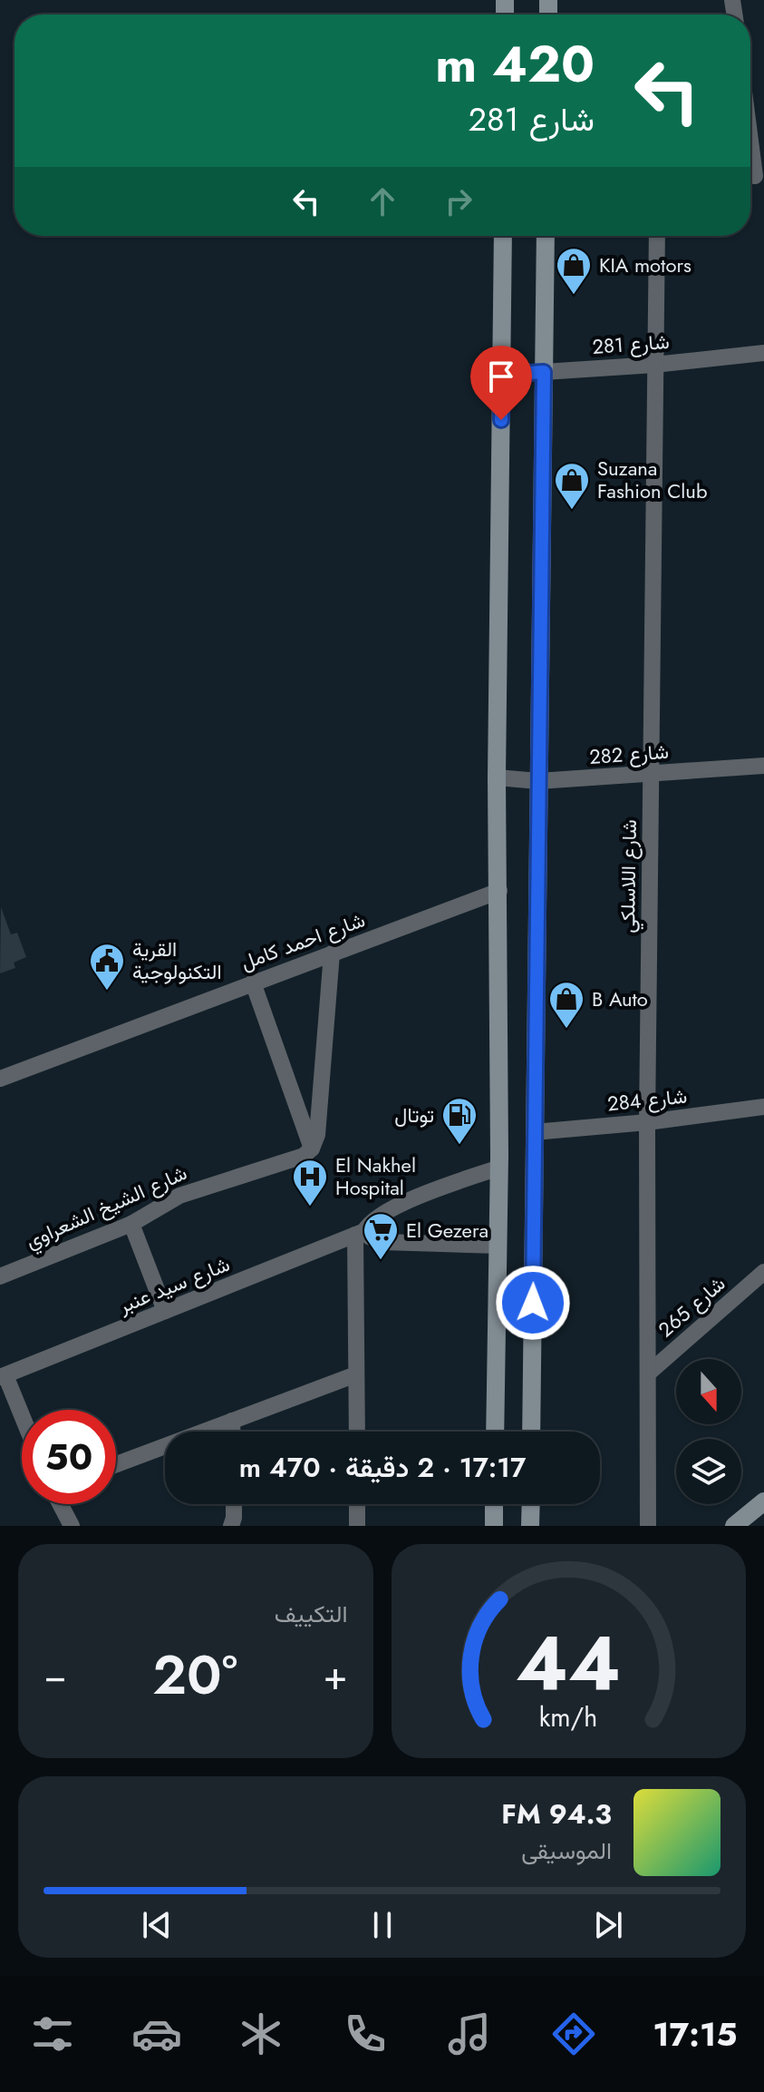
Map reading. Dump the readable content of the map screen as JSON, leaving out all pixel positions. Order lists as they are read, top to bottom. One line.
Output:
{"streets":{"street":["شارع 281","شارع 282","شارع اللاسلكي","شارع احمد كامل","شارع 284","شارع الشيخ الشعراوي","شارع سيد عنبر","شارع 265"]},"crossings":[["شارع 281","شارع اللاسلكي"],["شارع 282","شارع اللاسلكي"],["شارع اللاسلكي","شارع 284"],["شارع اللاسلكي","شارع 265"]],"places":{"shop":["KIA motors","Suzana Fashion Club","B Auto"],"public building":["القرية التكنولوجية"],"fuel station":["توتال"],"hospital":["El Nakhel Hospital"],"supermarket":["El Gezera"]},"north":"bottom","page":{"turn":["420 m","شارع 281"],"limit":"50","trip":"17:17 · 2 دقيقة · 470 m","tile":"التكييف","heat":["−","20°","+"],"song":["94.3 FM","الموسيقى"],"tabs":"17:15","gauge":["44","km/h"]}}
